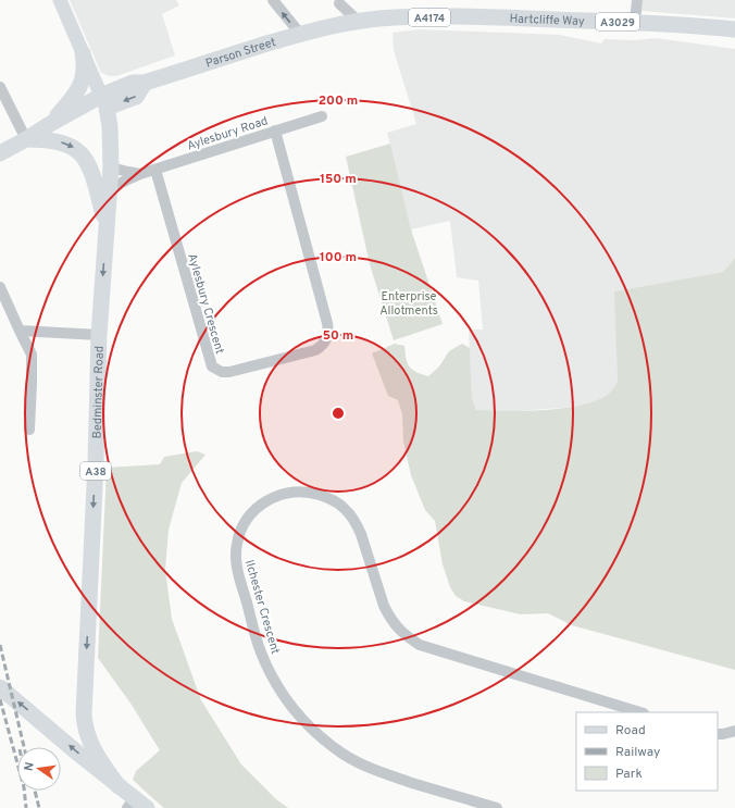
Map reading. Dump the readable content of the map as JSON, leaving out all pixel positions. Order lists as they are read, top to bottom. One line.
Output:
{"streets":{"highway":["A4174","Hartcliffe Way","A3029","Parson Street","Bedminster Road","A38"],"street":["Aylesbury Road","Aylesbury Crescent","Ilchester Crescent"]},"crossings":[["Hartcliffe Way","Parson Street"],["Parson Street","Bedminster Road"],["Parson Street","A38"],["Aylesbury Road","Aylesbury Crescent"],["Aylesbury Road","Bedminster Road"],["Bedminster Road","A38"]],"one_way":["Bedminster Road"],"parks":["Enterprise Allotments"],"legend":["Road","Railway","Park"],"north":"left","rings":["200 m","150 m","100 m","50 m"]}
